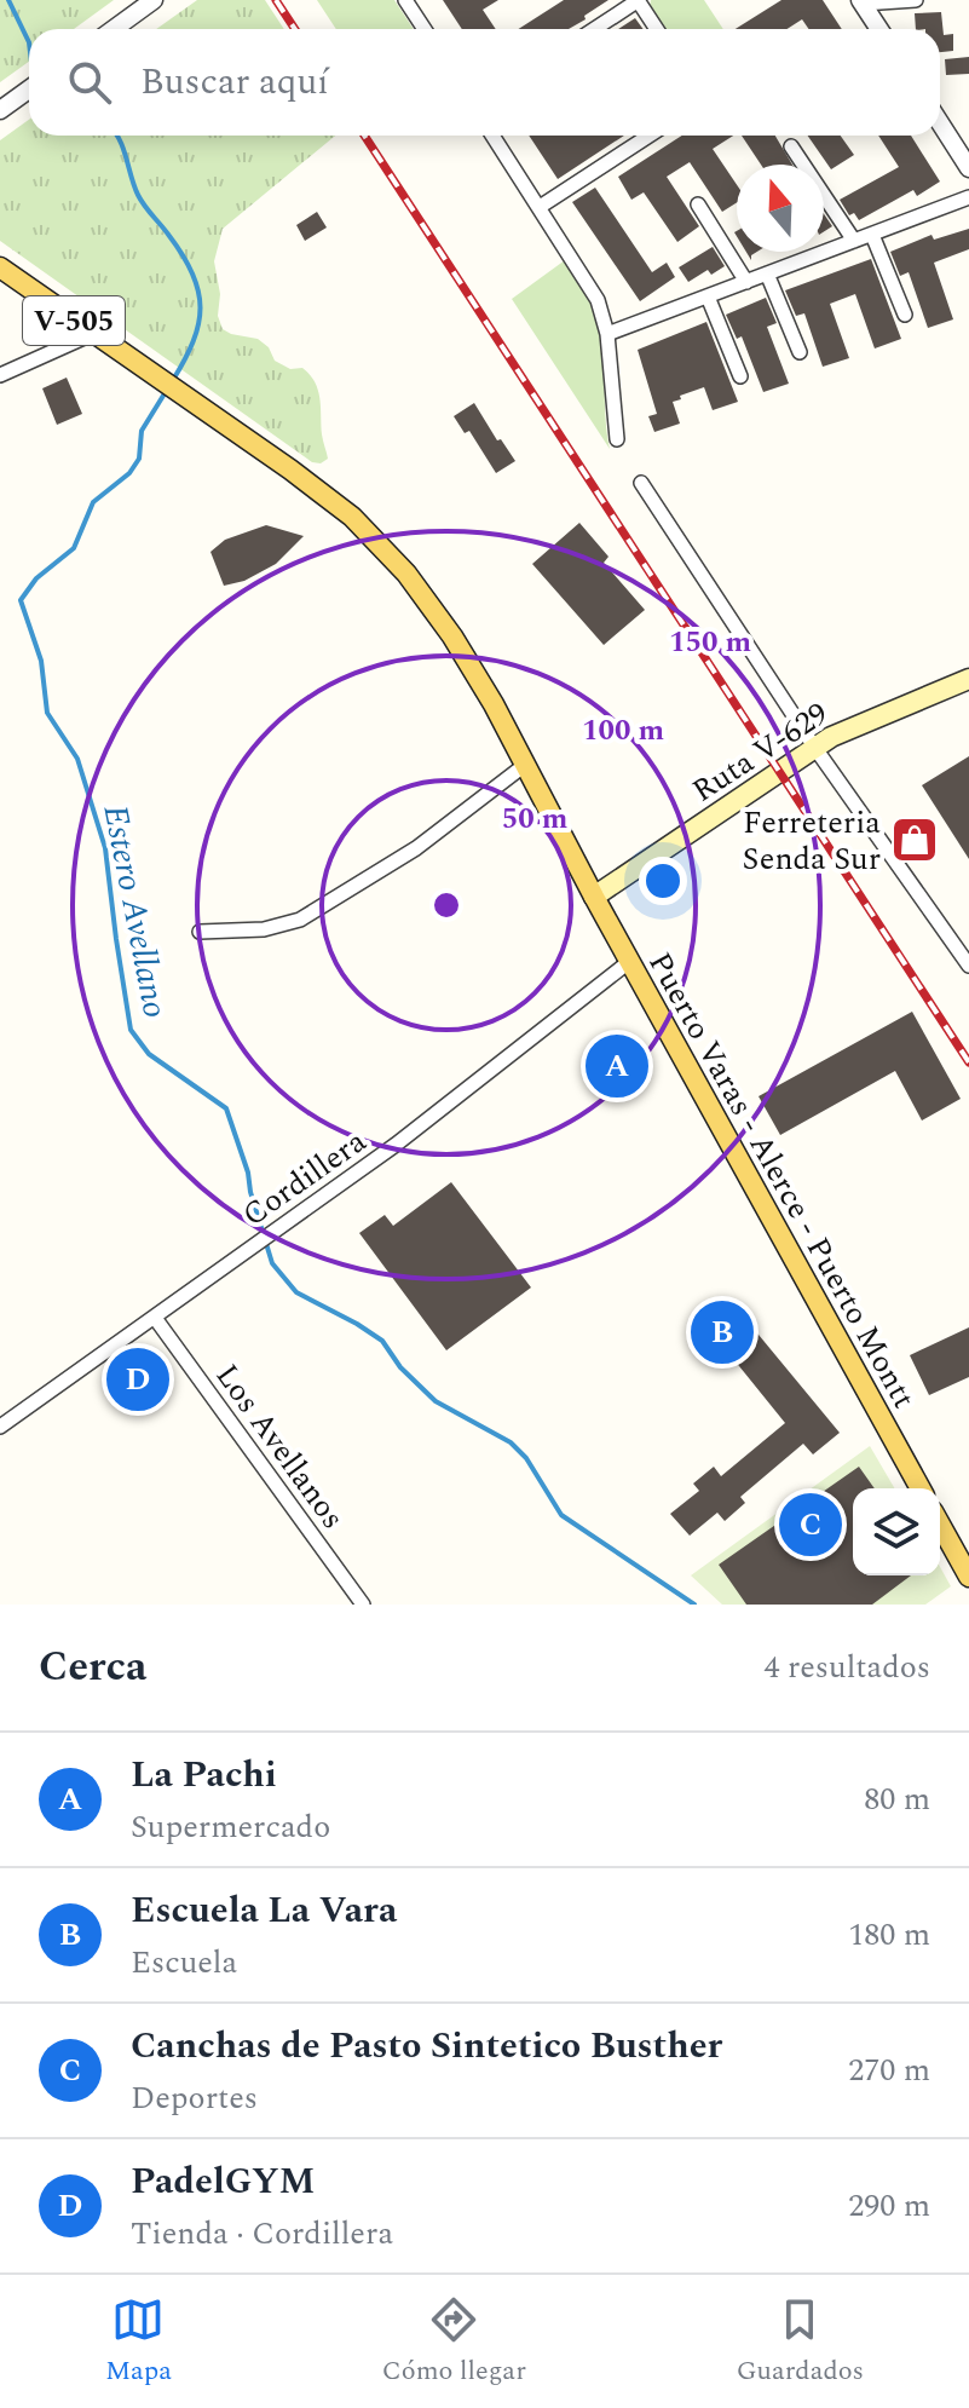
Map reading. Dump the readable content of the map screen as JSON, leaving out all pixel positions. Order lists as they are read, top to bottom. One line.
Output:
{"streets":{"main road":["V-505","Ruta V-629","Puerto Varas - Alerce - Puerto Montt"],"street":["Cordillera","Los Avellanos"]},"crossings":[["V-505","Puerto Varas - Alerce - Puerto Montt"],["Ruta V-629","Puerto Varas - Alerce - Puerto Montt"],["Cordillera","Puerto Varas - Alerce - Puerto Montt"],["Cordillera","Los Avellanos"]],"water":["Estero Avellano"],"places":{"shop":["Ferreteria Senda Sur"]},"north":"top","page":{"search":"Buscar aquí","pins":["A","B","D","C"],"heading":["Cerca","4 resultados"],"list":[{"mark":"A","name":"La Pachi","note":"Supermercado","value":"80 m"},{"mark":"B","name":"Escuela La Vara","note":"Escuela","value":"180 m"},{"mark":"C","name":"Canchas de Pasto Sintetico Busther","note":"Deportes","value":"270 m"},{"mark":"D","name":"PadelGYM","note":"Tienda · Cordillera","value":"290 m"}],"nav":["Mapa","Cómo llegar","Guardados"]},"rings":["150 m","100 m","50 m"]}
